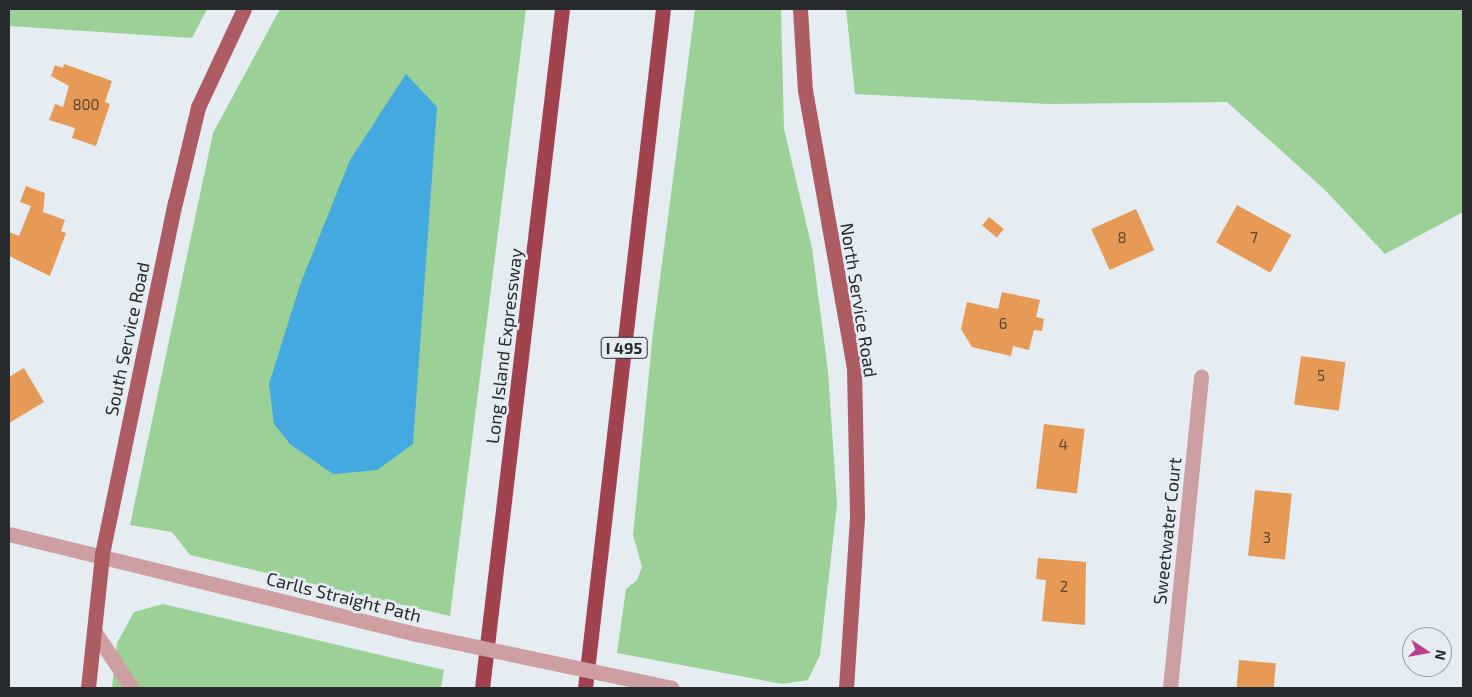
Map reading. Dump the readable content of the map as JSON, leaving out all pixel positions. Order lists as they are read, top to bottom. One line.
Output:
{"streets":{"highway":["Long Island Expressway","I 495"],"main road":["North Service Road","South Service Road"],"street":["Sweetwater Court","Carlls Straight Path"]},"crossings":[["South Service Road","Carlls Straight Path"]],"house_numbers":["800","8","7","6","5","4","3","2"],"north":"right"}
